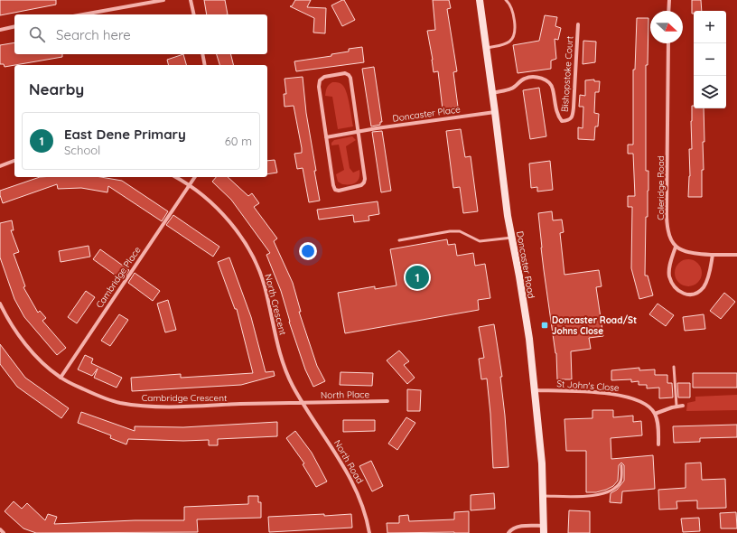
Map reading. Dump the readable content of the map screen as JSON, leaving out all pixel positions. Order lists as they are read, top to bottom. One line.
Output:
{"streets":{"street":["Bishopstoke Court","Doncaster Place","Coleridge Road","Doncaster Road","Cambridge Place","North Crescent","St John's Close","North Place","Cambridge Crescent","North Road"]},"crossings":[["Bishopstoke Court","Doncaster Road"],["Doncaster Place","Doncaster Road"],["Doncaster Road","St John's Close"],["Cambridge Place","North Crescent"],["Cambridge Place","Cambridge Crescent"],["North Crescent","North Place"],["North Crescent","Cambridge Crescent"],["North Crescent","North Road"],["North Place","Cambridge Crescent"],["North Place","North Road"],["Cambridge Crescent","North Road"]],"places":{"transit":["Doncaster Road/St Johns Close"]},"north":"right","page":{"map_buttons":["+","−"],"search":"Search here","heading":"Nearby","list":[{"mark":"1","name":"East Dene Primary","note":"School","value":"60 m"}],"pins":"1"}}
